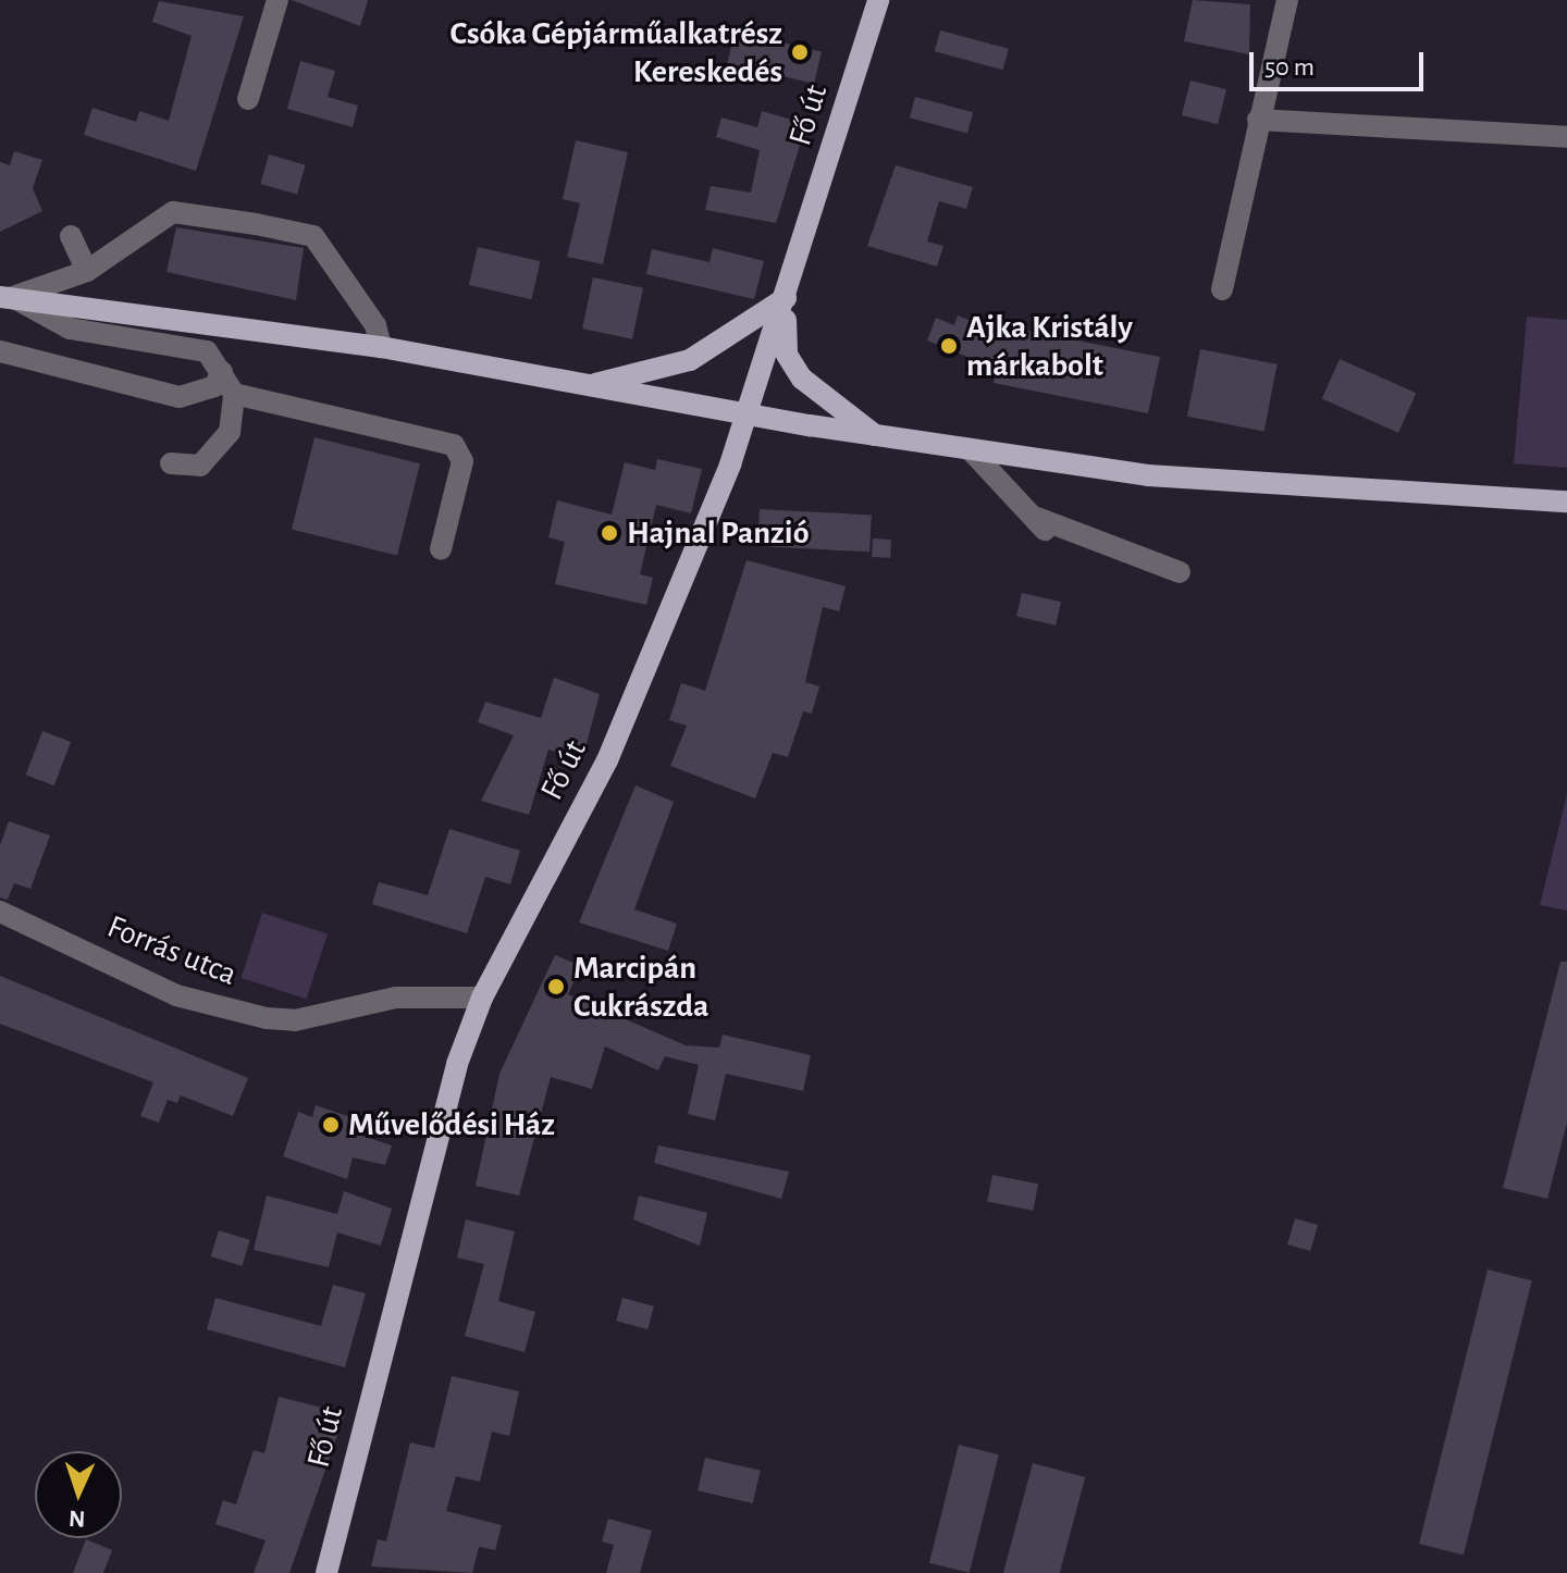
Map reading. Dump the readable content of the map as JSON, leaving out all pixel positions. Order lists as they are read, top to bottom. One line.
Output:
{"streets":{"main road":["Fő út"],"street":["Forrás utca"]},"crossings":[["Fő út","Forrás utca"]],"places":["Csóka Gépjárműalkatrész Kereskedés","Ajka Kristály márkabolt","Hajnal Panzió","Marcipán Cukrászda","Művelődési Ház"],"scale_bar":"50 m","north":"bottom"}
